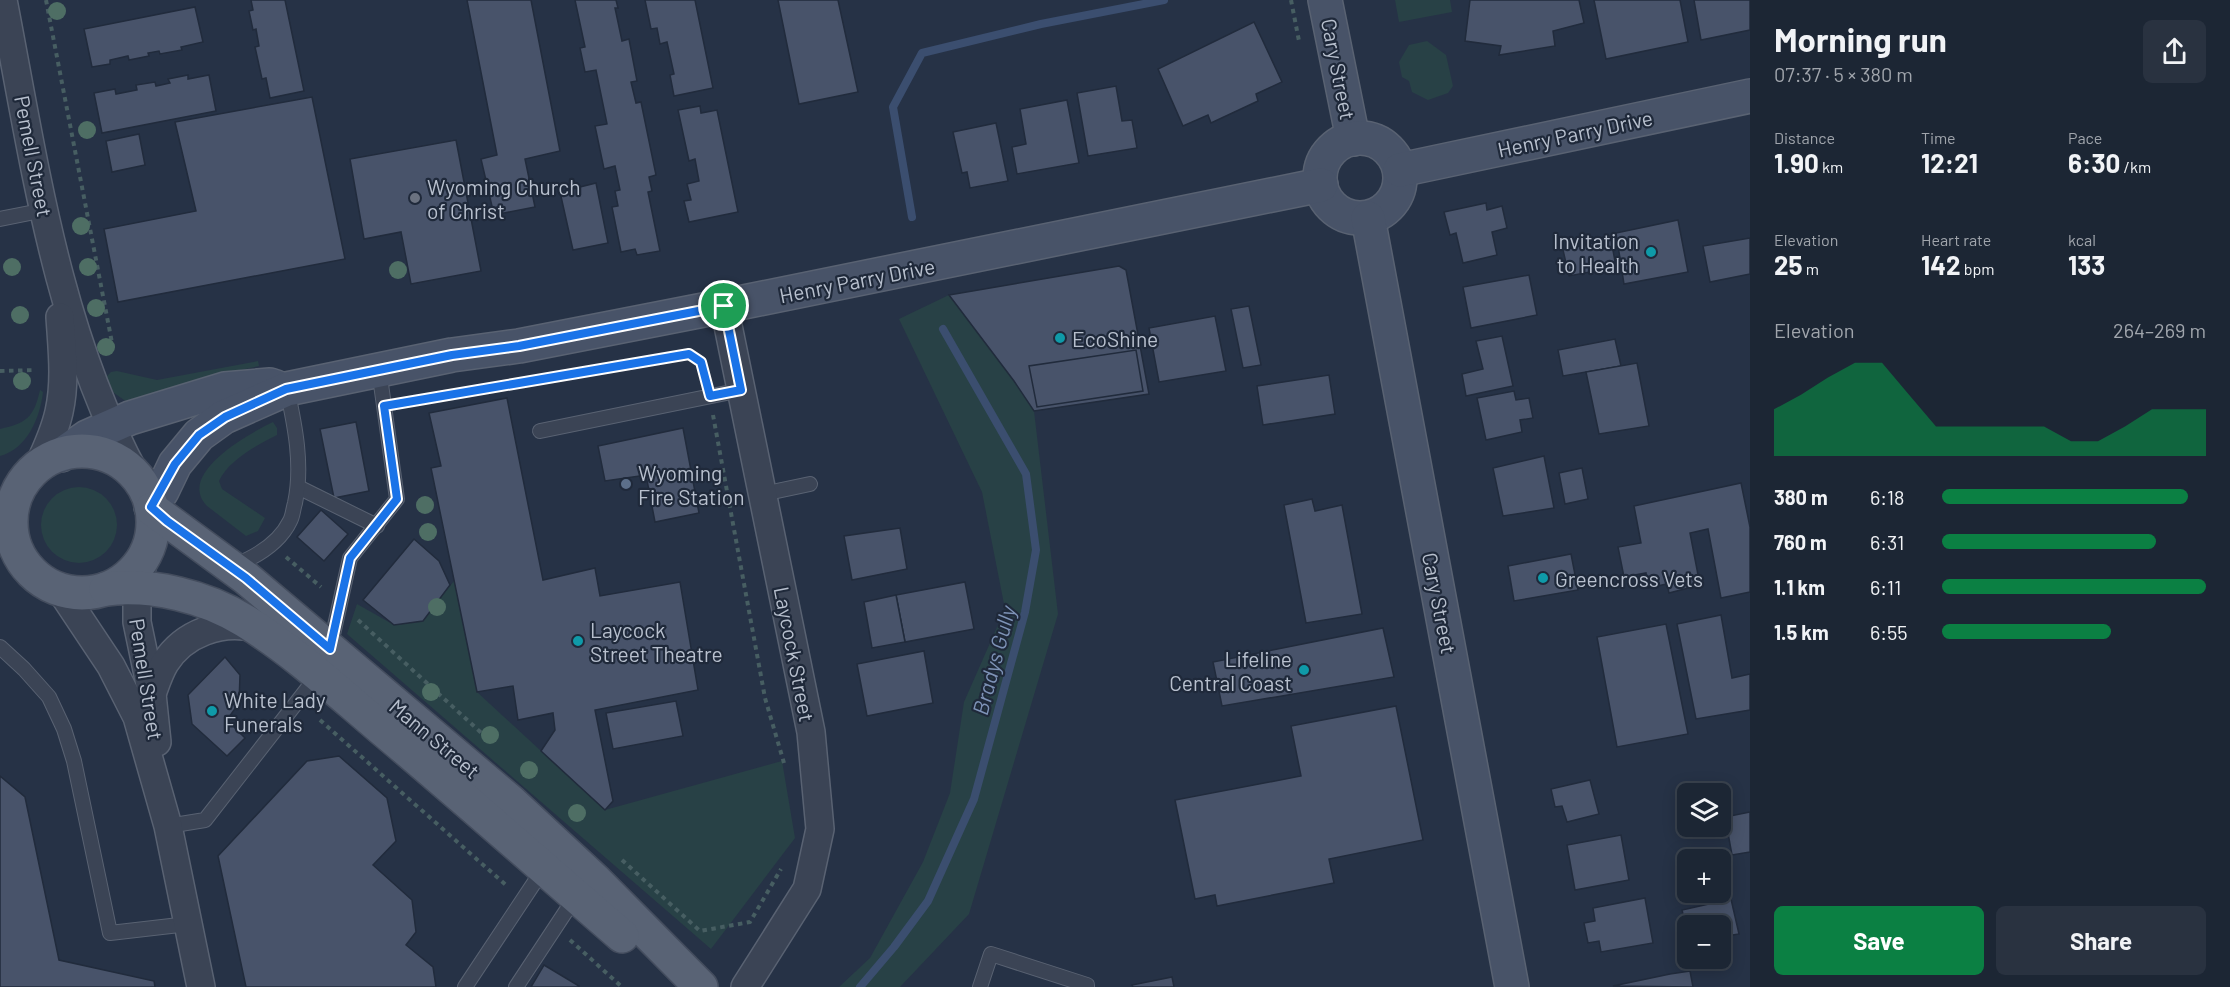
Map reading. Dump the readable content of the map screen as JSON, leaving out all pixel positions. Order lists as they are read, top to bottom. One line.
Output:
{"streets":{"main road":["Cary Street","Henry Parry Drive","Mann Street"],"street":["Pemell Street","Laycock Street"]},"crossings":[["Cary Street","Henry Parry Drive"],["Henry Parry Drive","Pemell Street"],["Henry Parry Drive","Laycock Street"],["Henry Parry Drive","Mann Street"],["Pemell Street","Mann Street"]],"water":["Bradys Gully"],"places":["Wyoming Church of Christ","Invitation to Health","EcoShine","Wyoming Fire Station","Greencross Vets","Laycock Street Theatre","Lifeline Central Coast","White Lady Funerals"],"page":{"heading":["Morning run","07:37 · 5 × 380 m"],"stats":[["Distance","1.90 km"],["Time","12:21"],["Pace","6:30 /km"],["Elevation","25 m"],["Heart rate","142 bpm"],["kcal","133"]],"chart":["Elevation","264–269 m"],"list":[{"name":"380 m","note":"6:18"},{"name":"760 m","note":"6:31"},{"name":"1.1 km","note":"6:11"},{"name":"1.5 km","note":"6:55"}],"map_buttons":["+","−"],"buttons":["Save","Share"]}}
